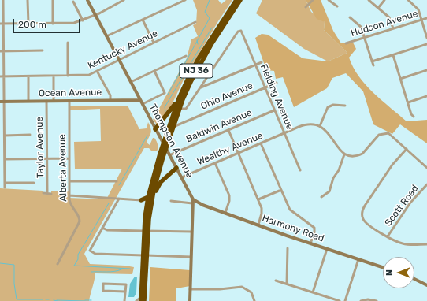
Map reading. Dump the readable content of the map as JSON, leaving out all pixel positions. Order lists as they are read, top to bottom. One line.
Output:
{"streets":{"highway":["NJ 36"],"street":["Hudson Avenue","Kentucky Avenue","Ocean Avenue","Ohio Avenue","Fielding Avenue","Baldwin Avenue","Thompson Avenue","Taylor Avenue","Wealthy Avenue","Alberta Avenue","Scott Road","Harmony Road"]},"crossings":[["Kentucky Avenue","Thompson Avenue"],["NJ 36","Ohio Avenue"],["NJ 36","Thompson Avenue"],["Ocean Avenue","Thompson Avenue"],["Ocean Avenue","Taylor Avenue"],["Ocean Avenue","Alberta Avenue"],["Ohio Avenue","Fielding Avenue"],["Fielding Avenue","Baldwin Avenue"],["Fielding Avenue","Wealthy Avenue"],["Baldwin Avenue","Thompson Avenue"],["Thompson Avenue","Wealthy Avenue"],["Thompson Avenue","Harmony Road"]],"scale_bar":"200 m","north":"left"}
